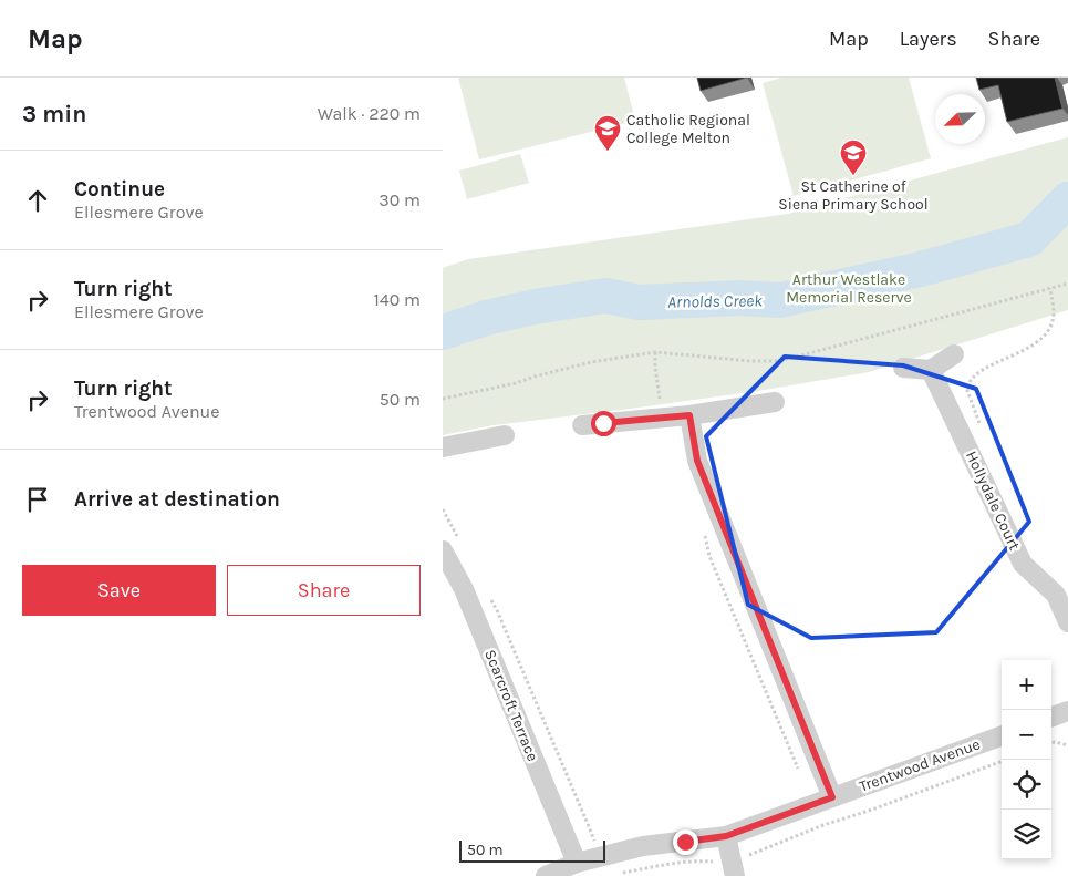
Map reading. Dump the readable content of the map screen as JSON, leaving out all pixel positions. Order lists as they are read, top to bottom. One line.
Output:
{"streets":{"street":["Hollydale Court","Scarcroft Terrace","Trentwood Avenue"]},"crossings":[["Scarcroft Terrace","Trentwood Avenue"]],"water":["Arnolds Creek"],"parks":["Arthur Westlake Memorial Reserve"],"places":{"school or university":["Catholic Regional College Melton","St Catherine of Siena Primary School"]},"scale_bar":"50 m","north":"bottom left","page":{"header":"Map","nav":["Map","Layers","Share"],"heading":["3 min","Walk · 220 m"],"list":[["Continue","Ellesmere Grove","30 m"],["Turn right","Ellesmere Grove","140 m"],["Turn right","Trentwood Avenue","50 m"],"Arrive at destination"],"buttons":["Save","Share"],"map_buttons":["+","−"],"scale":"50 m"}}
